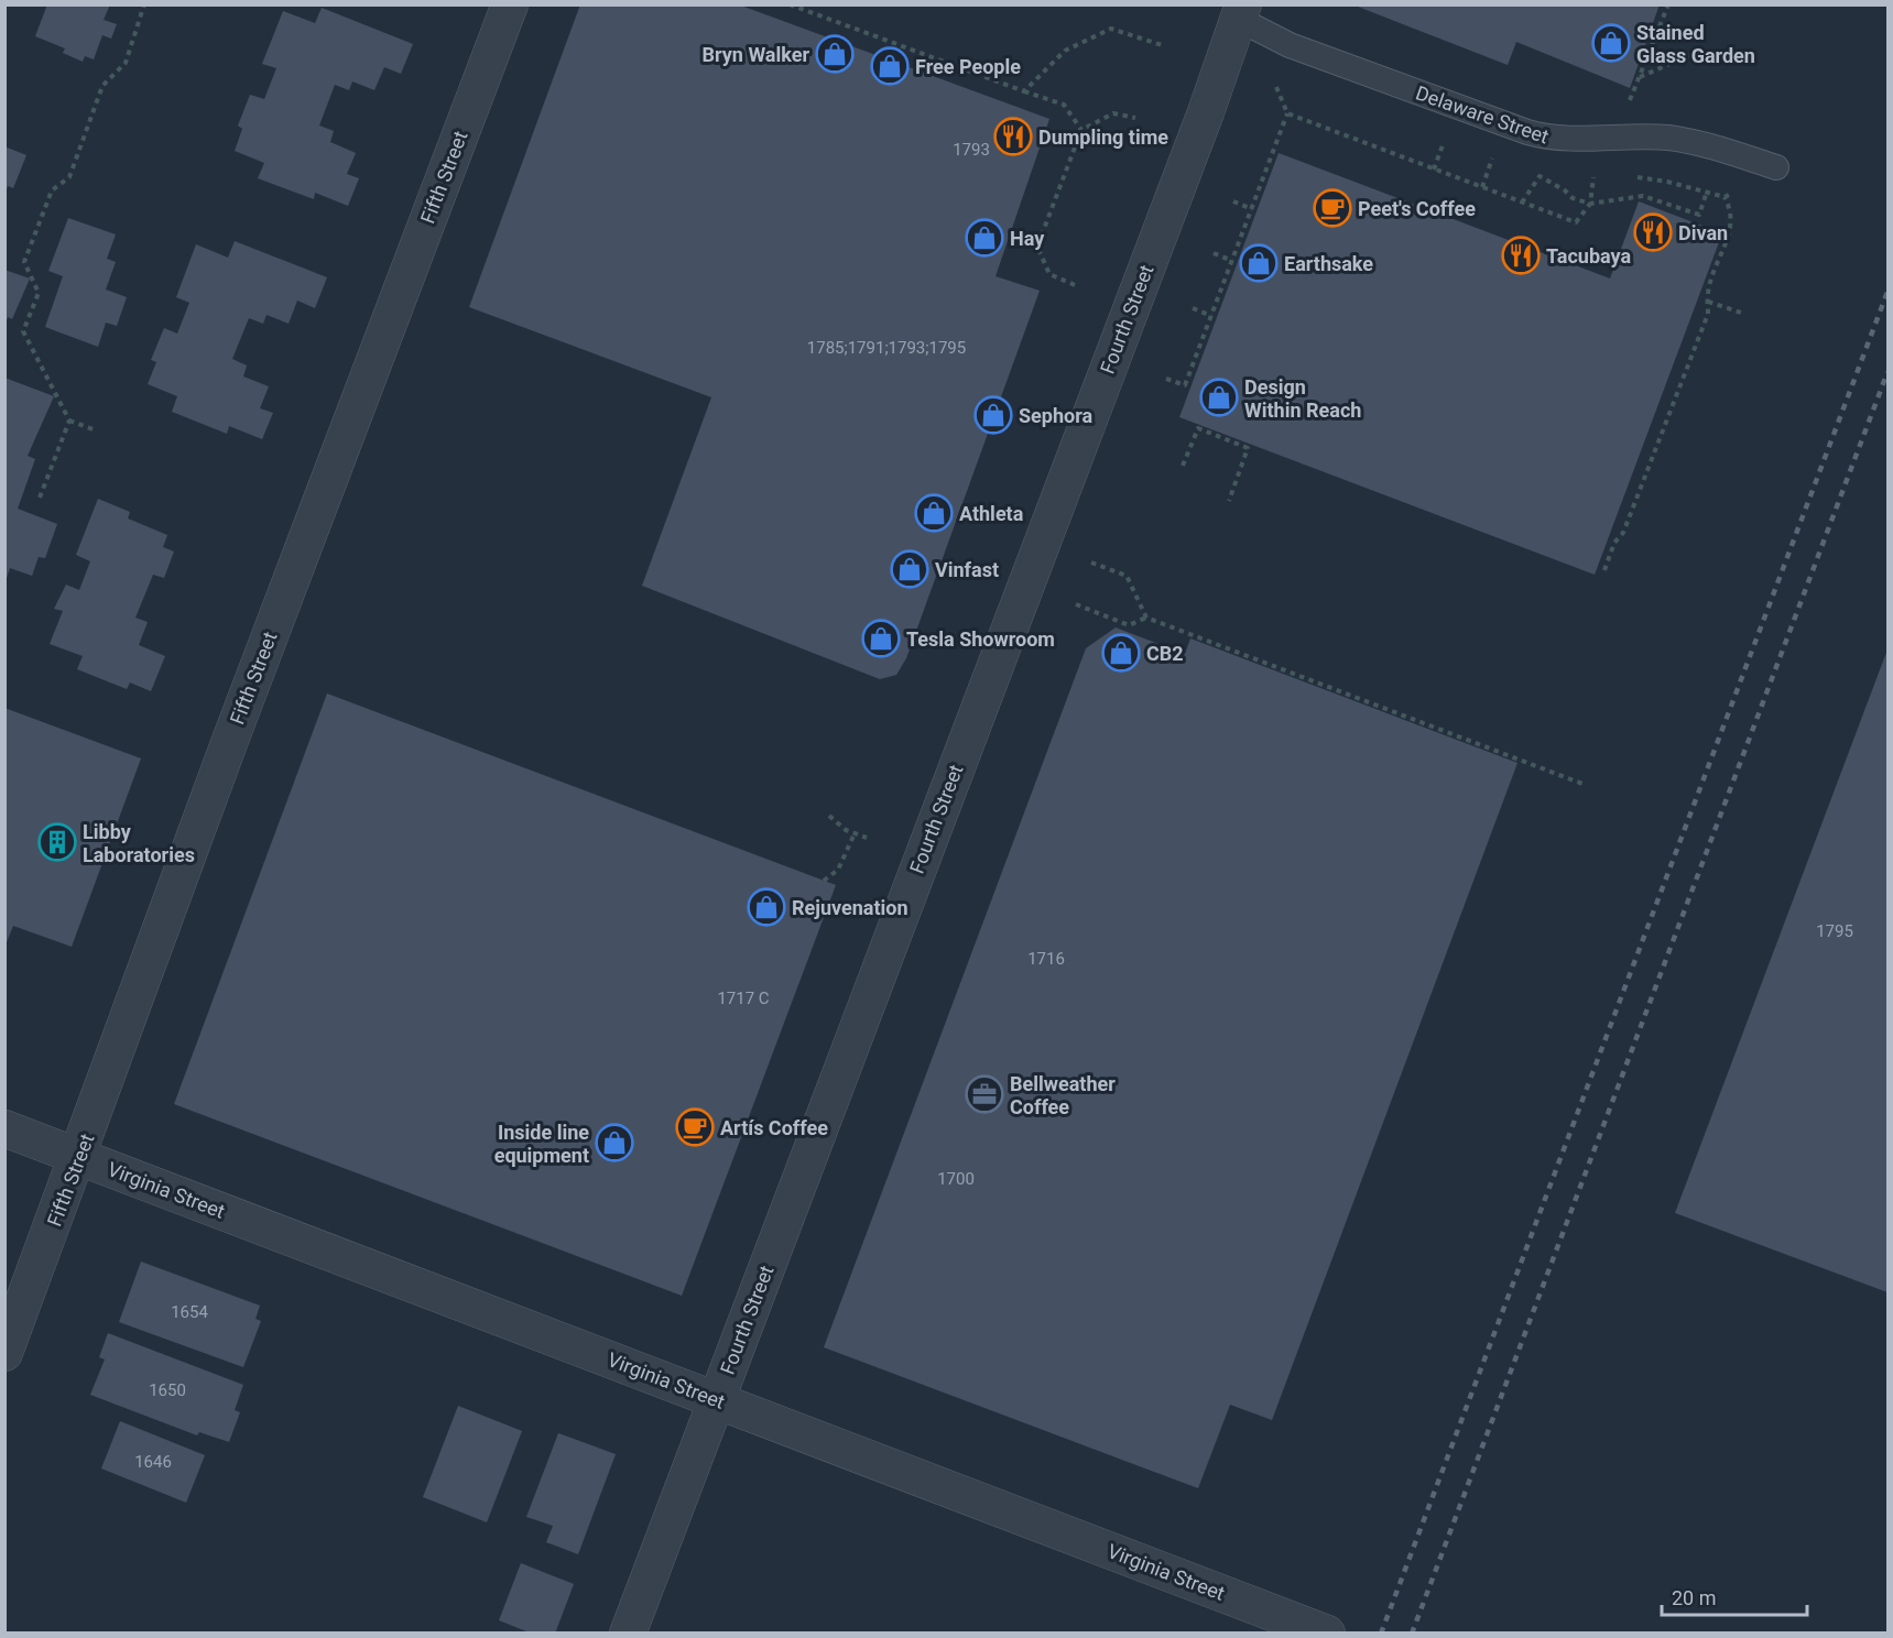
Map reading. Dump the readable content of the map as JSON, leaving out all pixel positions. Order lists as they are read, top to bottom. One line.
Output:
{"streets":{"street":["Fifth Street","Fourth Street","Virginia Street"],"lane":["Delaware Street"]},"crossings":[["Delaware Street","Fourth Street"],["Fifth Street","Virginia Street"],["Fourth Street","Virginia Street"]],"places":{"shop":["Stained Glass Garden","Bryn Walker","Free People","Hay","Earthsake","Design Within Reach","Sephora","Athleta","Vinfast","Tesla Showroom","CB2","Rejuvenation","Inside line equipment"],"restaurant":["Dumpling time","Divan","Tacubaya"],"cafe":["Peet's Coffee","Artís Coffee"],"building":["Libby Laboratories"],"office":["Bellweather Coffee"]},"house_numbers":["1793","1785;1791;1793;1795","1795","1716","1717 C","1700","1654","1650","1646"],"scale_bar":"20 m"}
